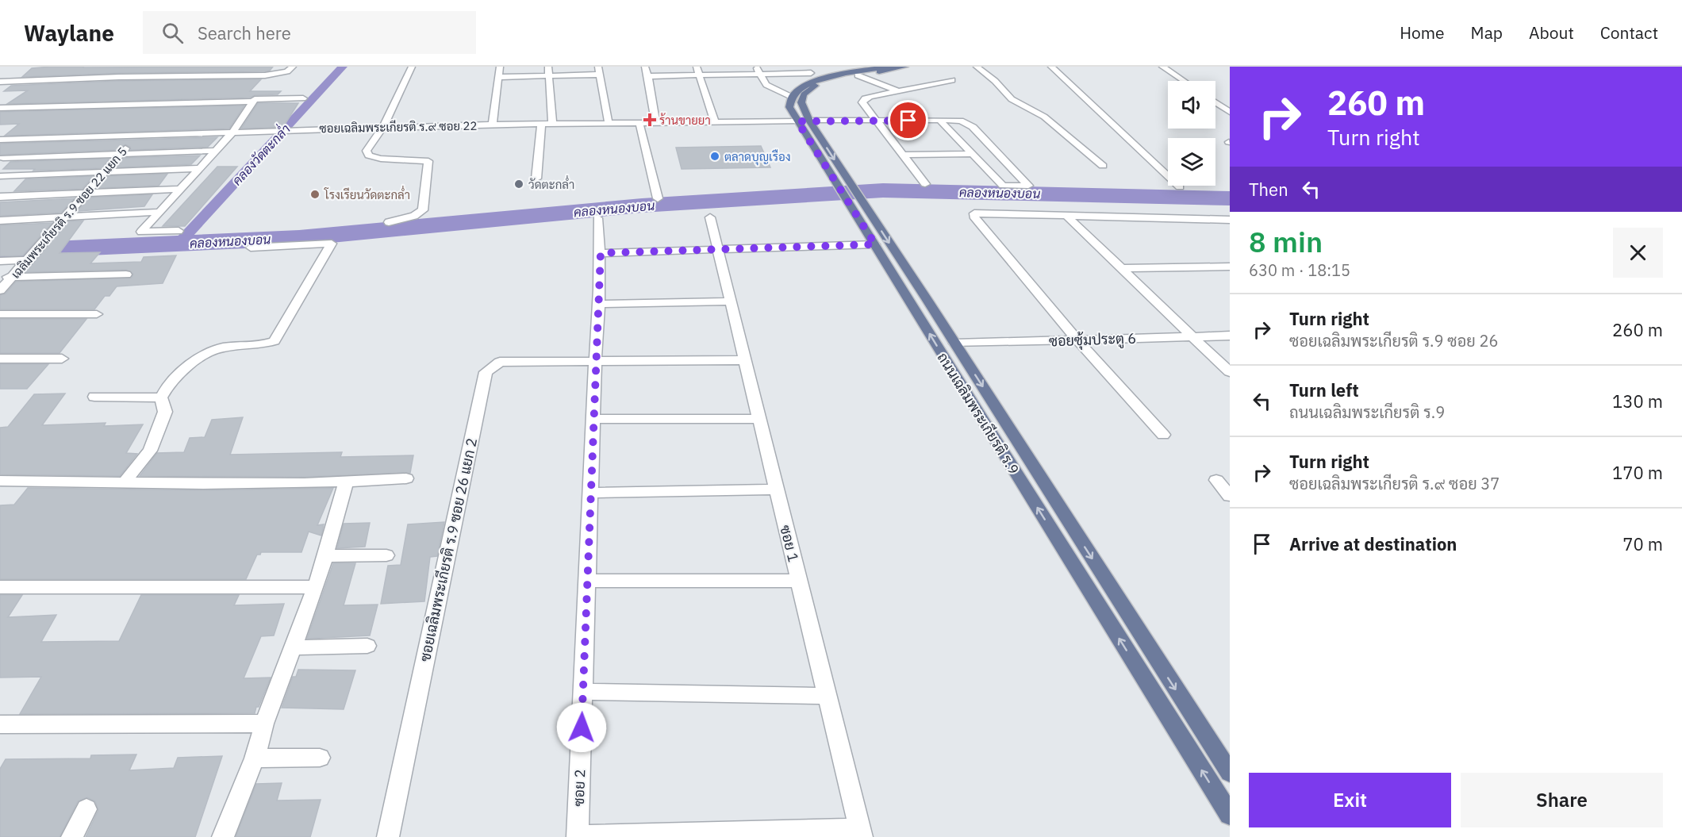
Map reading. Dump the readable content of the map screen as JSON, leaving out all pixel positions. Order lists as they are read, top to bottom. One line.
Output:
{"streets":{"main road":["ถนนเฉลิมพระเกียรติ ร.9"],"street":["ซอยเฉลิมพระเกียรติ ร.๙ ซอย 22","เฉลิมพระเกียรติ ร.9 ซอย 22 แยก 5","ซอยซุ้มประตู 6","ซอย 1","ซอยเฉลิมพระเกียรติ ร.9 ซอย 26 แยก 2","ซอย 2"]},"crossings":[["ซอยเฉลิมพระเกียรติ ร.๙ ซอย 22","เฉลิมพระเกียรติ ร.9 ซอย 22 แยก 5"],["ซอยเฉลิมพระเกียรติ ร.๙ ซอย 22","ถนนเฉลิมพระเกียรติ ร.9"],["ซอยซุ้มประตู 6","ถนนเฉลิมพระเกียรติ ร.9"],["ซอย 1","ซอยเฉลิมพระเกียรติ ร.9 ซอย 26 แยก 2"],["ซอยเฉลิมพระเกียรติ ร.9 ซอย 26 แยก 2","ซอย 2"]],"water":["คลองวัดตะกล่ำ","คลองหนองบอน"],"places":{"health":["ร้านขายยา"],"other":["ตลาดบุญเรือง","วัดตะกล่ำ","โรงเรียนวัดตะกล่ำ"]},"page":{"header":"Waylane","search":"Search here","nav":["Home","Map","About","Contact"],"turn":["260 m","Turn right"],"then":"Then","heading":["8 min","630 m · 18:15"],"list":[{"name":"Turn right","note":"ซอยเฉลิมพระเกียรติ ร.9 ซอย 26","value":"260 m"},{"name":"Turn left","note":"ถนนเฉลิมพระเกียรติ ร.9","value":"130 m"},{"name":"Turn right","note":"ซอยเฉลิมพระเกียรติ ร.๙ ซอย 37","value":"170 m"},{"name":"Arrive at destination","value":"70 m"}],"buttons":["Exit","Share"]}}
